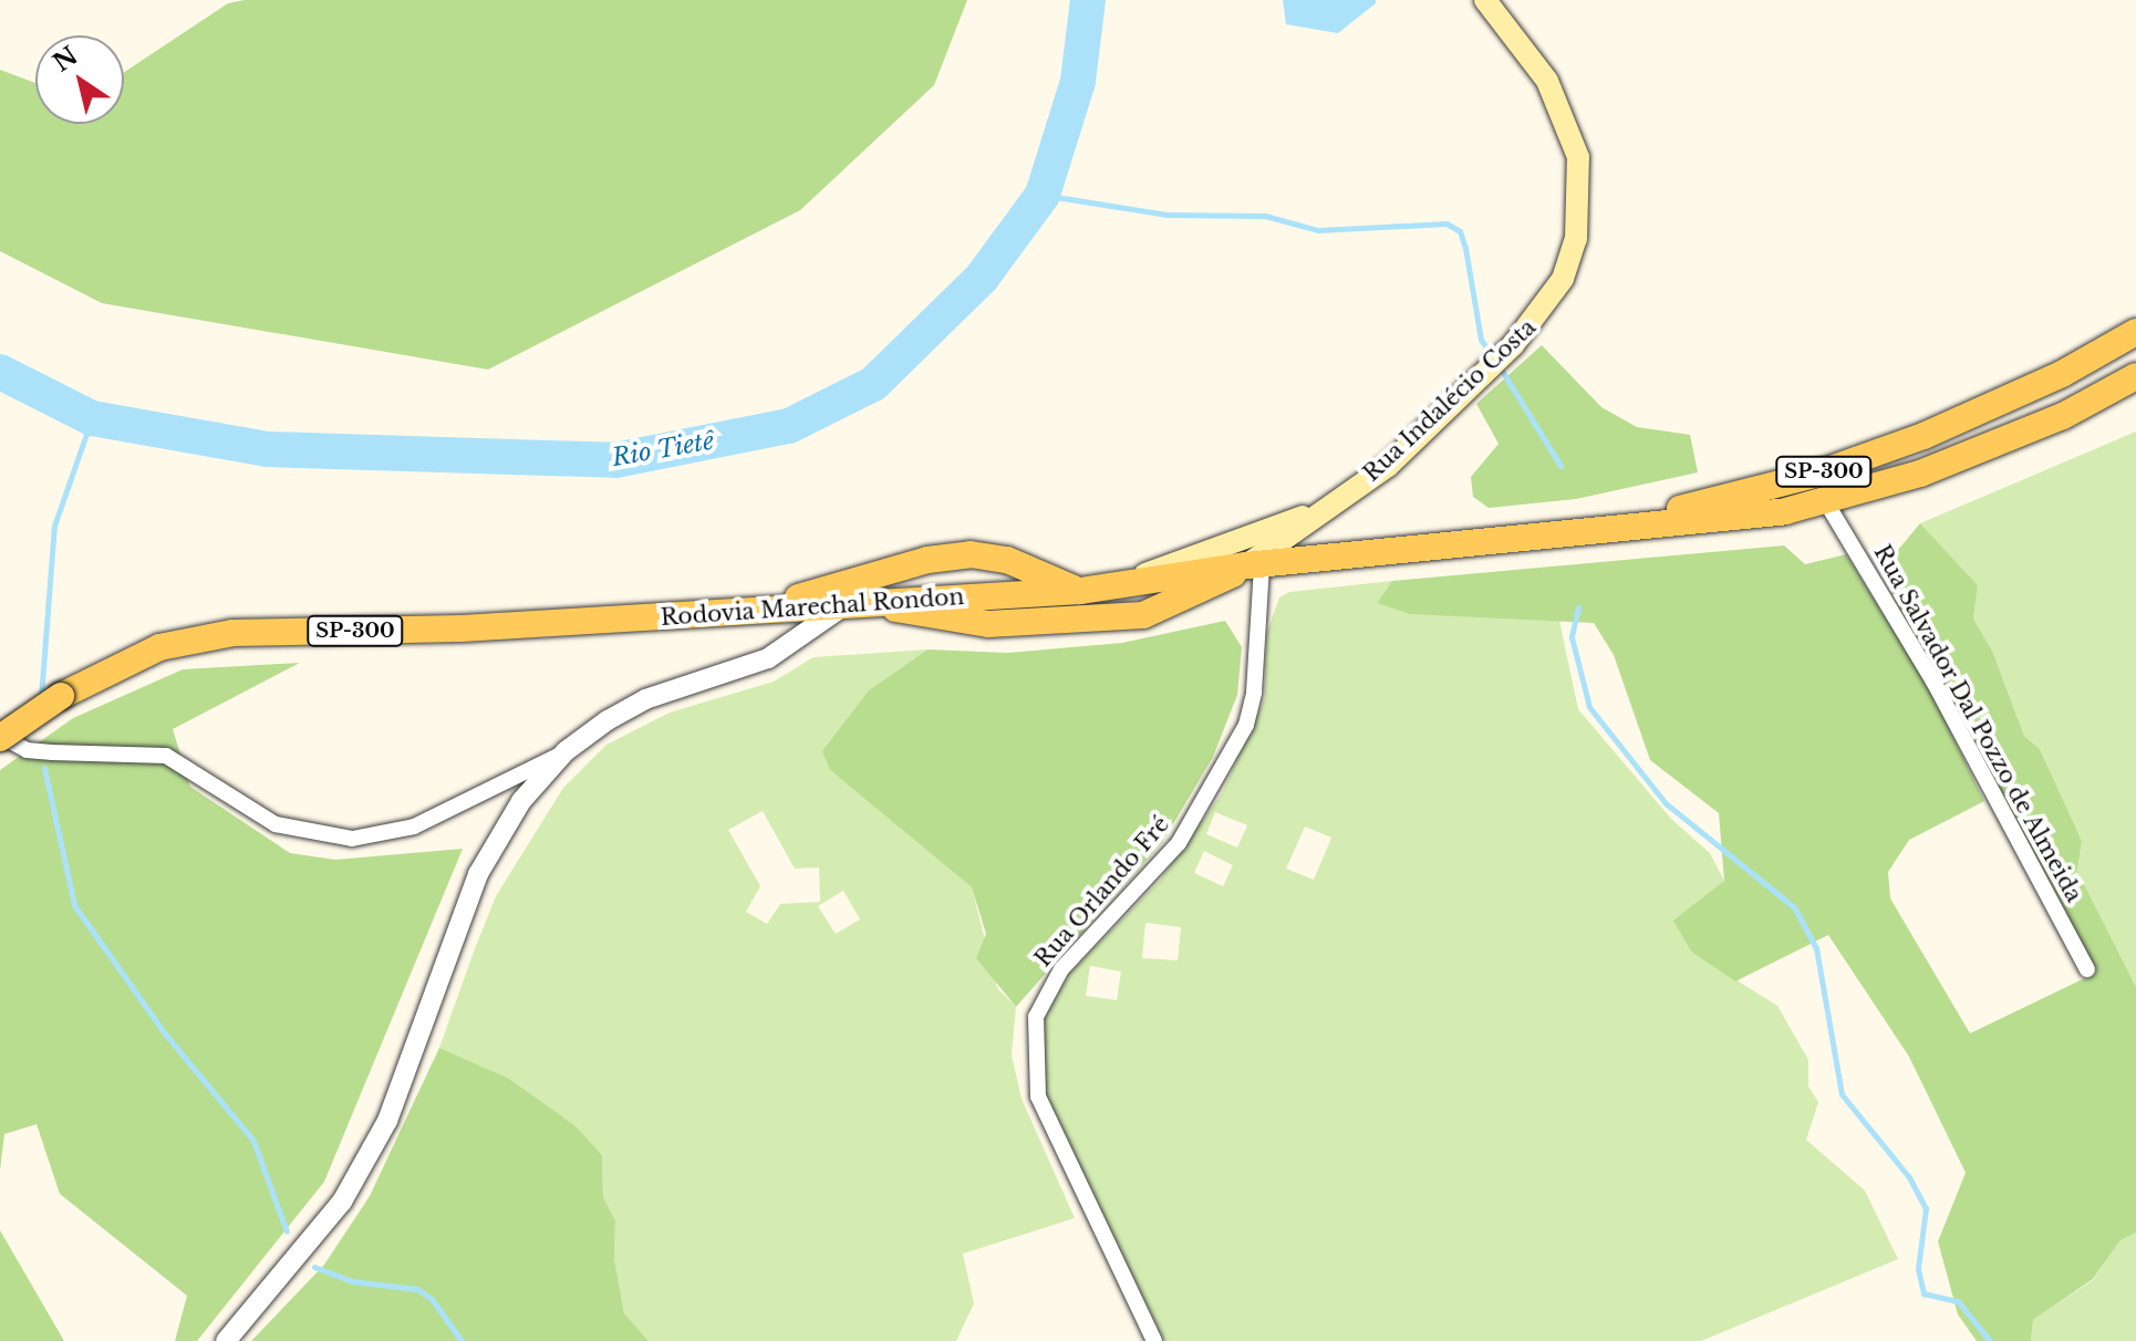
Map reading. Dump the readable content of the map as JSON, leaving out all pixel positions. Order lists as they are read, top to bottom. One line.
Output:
{"streets":{"main road":["Rua Indalécio Costa","SP-300","Rodovia Marechal Rondon"],"street":["Rua Salvador Dal Pozzo de Almeida","Rua Orlando Fré"]},"crossings":[["Rua Indalécio Costa","Rodovia Marechal Rondon"],["Rua Indalécio Costa","Rua Orlando Fré"],["Rodovia Marechal Rondon","Rua Salvador Dal Pozzo de Almeida"],["Rodovia Marechal Rondon","Rua Orlando Fré"]],"water":["Rio Tietê"],"north":"top left"}
